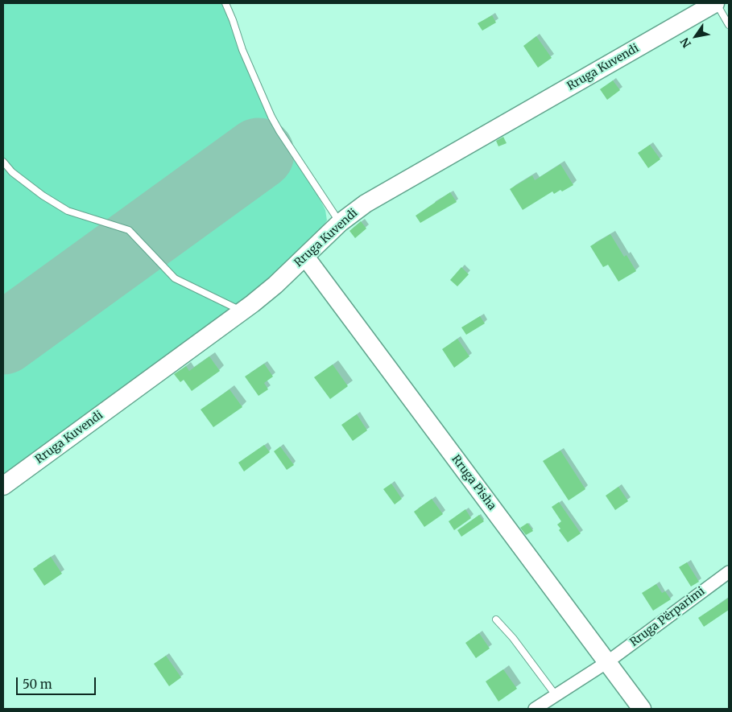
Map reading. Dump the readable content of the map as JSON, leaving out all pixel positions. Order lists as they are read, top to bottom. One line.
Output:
{"streets":{"street":["Rruga Kuvendi","Rruga Pisha","Rruga Përparimi"]},"crossings":[["Rruga Kuvendi","Rruga Pisha"],["Rruga Pisha","Rruga Përparimi"]],"scale_bar":"50 m","north":"bottom left"}
